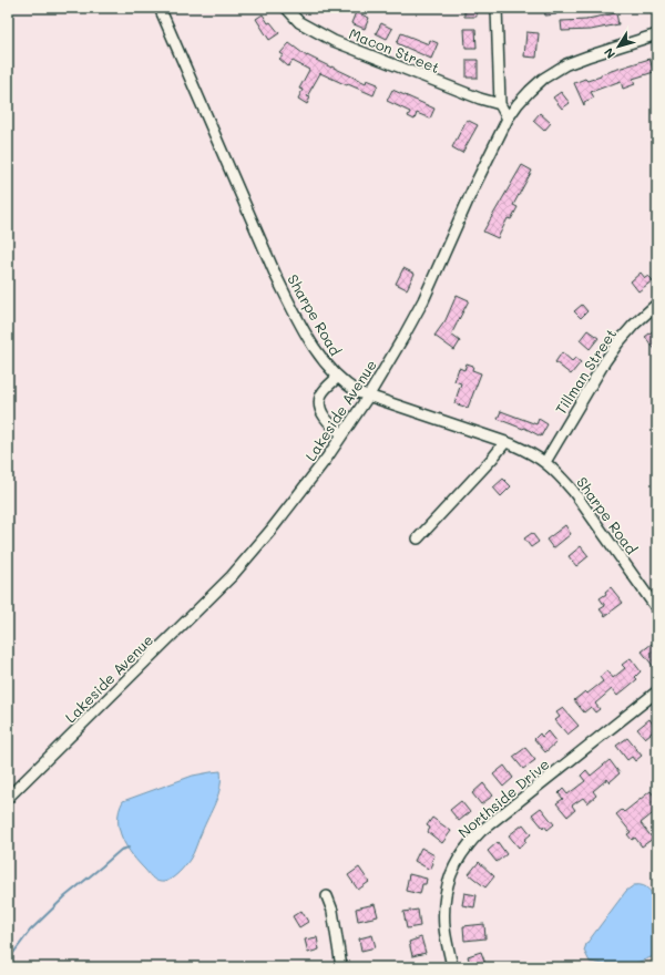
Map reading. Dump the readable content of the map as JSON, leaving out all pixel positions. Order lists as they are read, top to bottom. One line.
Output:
{"streets":{"street":["Macon Street","Sharpe Road","Tillman Street","Lakeside Avenue","Northside Drive"]},"crossings":[["Sharpe Road","Tillman Street"],["Sharpe Road","Lakeside Avenue"]],"north":"bottom left"}
